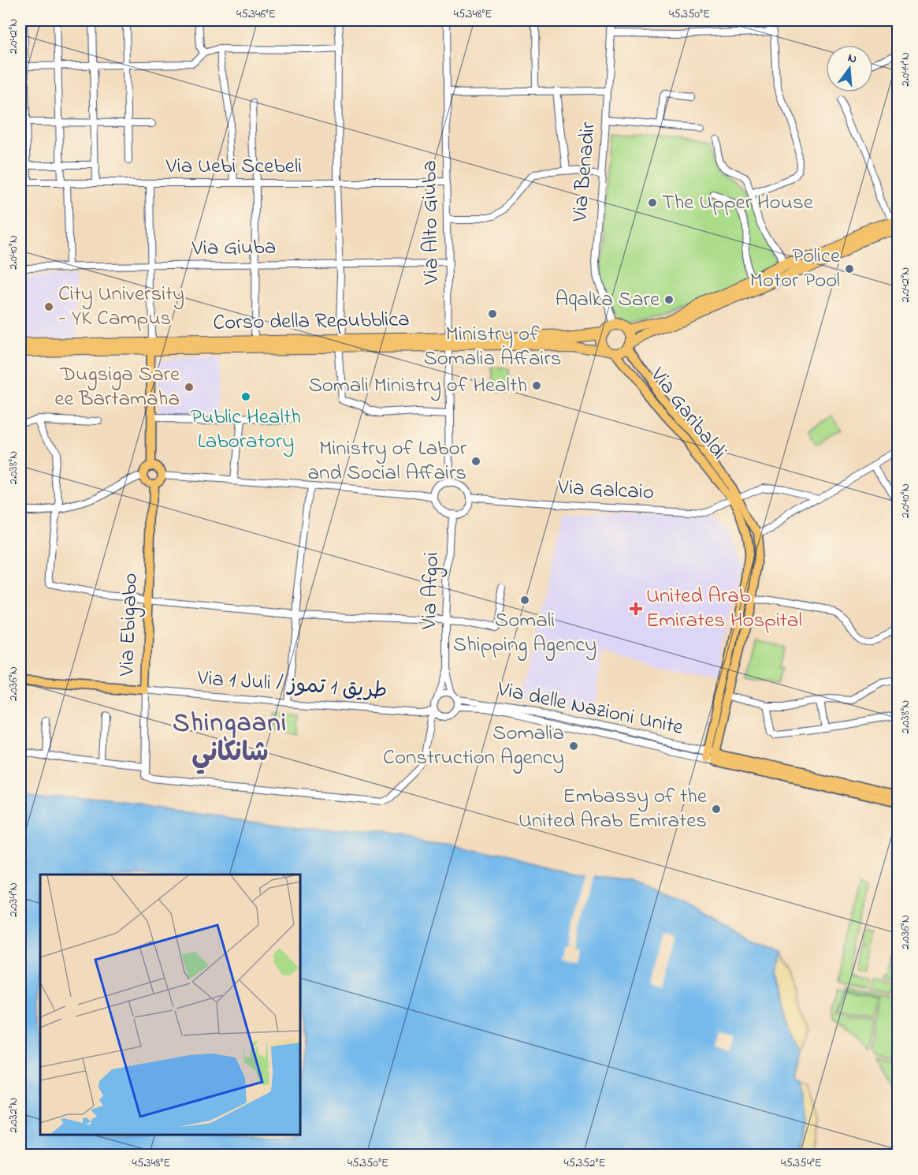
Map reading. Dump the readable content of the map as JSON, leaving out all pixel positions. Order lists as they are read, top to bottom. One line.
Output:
{"streets":{"main road":["Via Garibaldi","Via Ebigabo"],"street":["Via Uebi Scebeli","Via Benadir","Via Alto Giuba","Via Giuba","Via Galcaio","Via Afgoi","Via 1 Juli / طريق 1 تموز","Via delle Nazioni Unite"]},"crossings":[["Via Uebi Scebeli","Via Alto Giuba"],["Via Benadir","Via Garibaldi"],["Via Alto Giuba","Via Giuba"],["Via Alto Giuba","Via Galcaio"],["Via Alto Giuba","Via Afgoi"],["Via Garibaldi","Via Galcaio"],["Via Galcaio","Via Afgoi"],["Via Ebigabo","Via 1 Juli / طريق 1 تموز"],["Via 1 Juli / طريق 1 تموز","Via delle Nazioni Unite"]],"districts":["Shingaani شانكاني"],"places":{"other":["The Upper House","Police Motor Pool","Aqalka Sare","City University - YK Campus","Ministry of Somalia Affairs","Somali Ministry of Health","Dugsiga Sare ee Bartamaha","Public Health Laboratory","Ministry of Labor and Social Affairs","Somali Shipping Agency","Somalia Construction Agency","Embassy of the United Arab Emirates"],"health":["United Arab Emirates Hospital"]},"north":"top","coordinates":["45.346°E","45.348°E","45.350°E","2.042°N","2.044°N","2.040°N","2.038°N","2.036°N","2.034°N","2.032°N","45.352°E","45.354°E"]}
